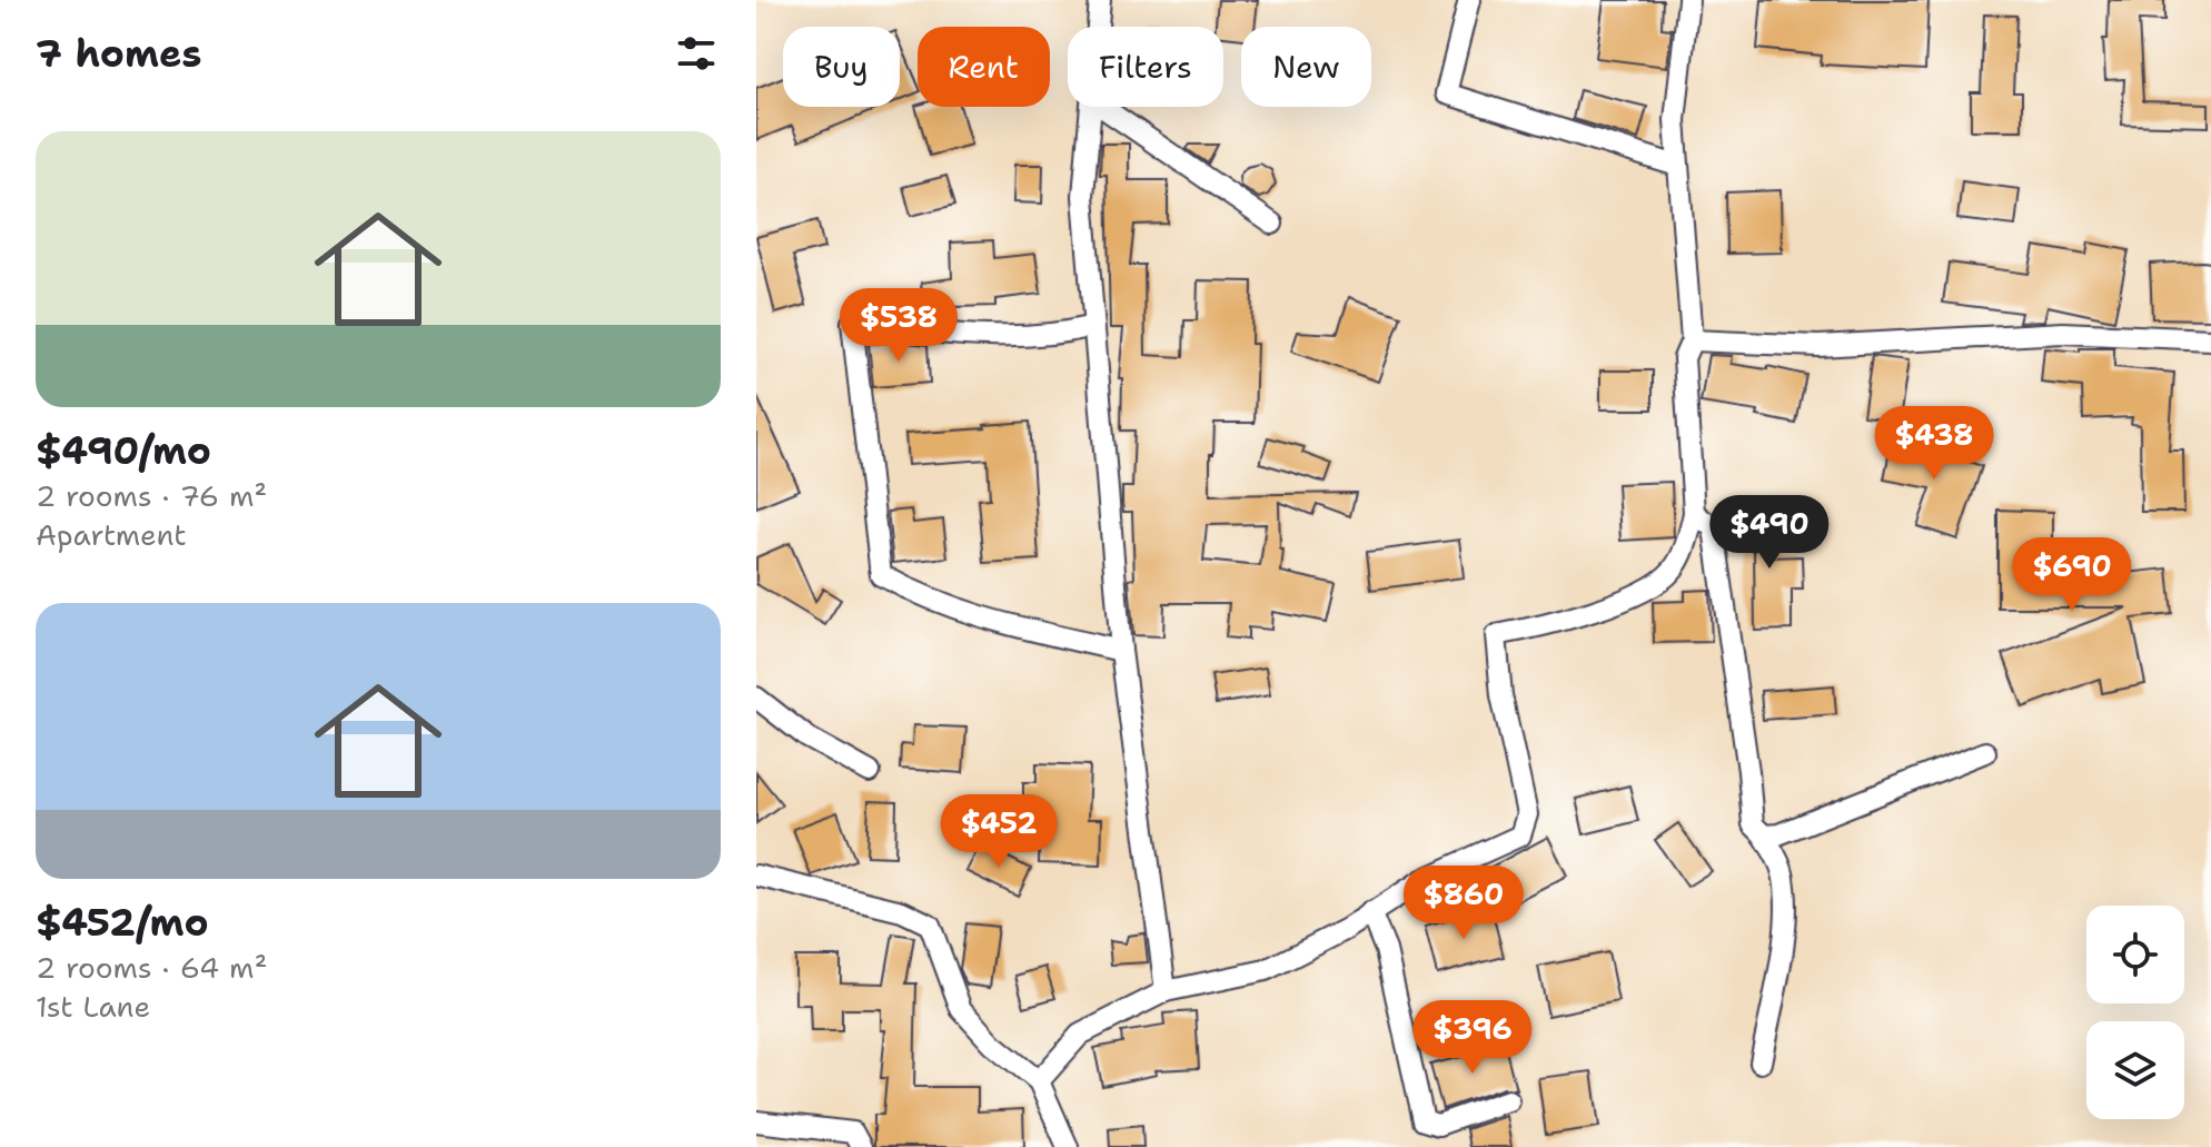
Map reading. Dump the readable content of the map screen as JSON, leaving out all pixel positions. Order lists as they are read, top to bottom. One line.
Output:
{"page":{"heading":"7 homes","chip":["Buy","Rent","Filters","New"],"list":[{"name":"$490/mo","note":"2 rooms · 76 m² · Apartment"},{"name":"$452/mo","note":"2 rooms · 64 m² · 1st Lane"}],"price":["$538","$438","$490","$690","$452","$860","$396"]}}
